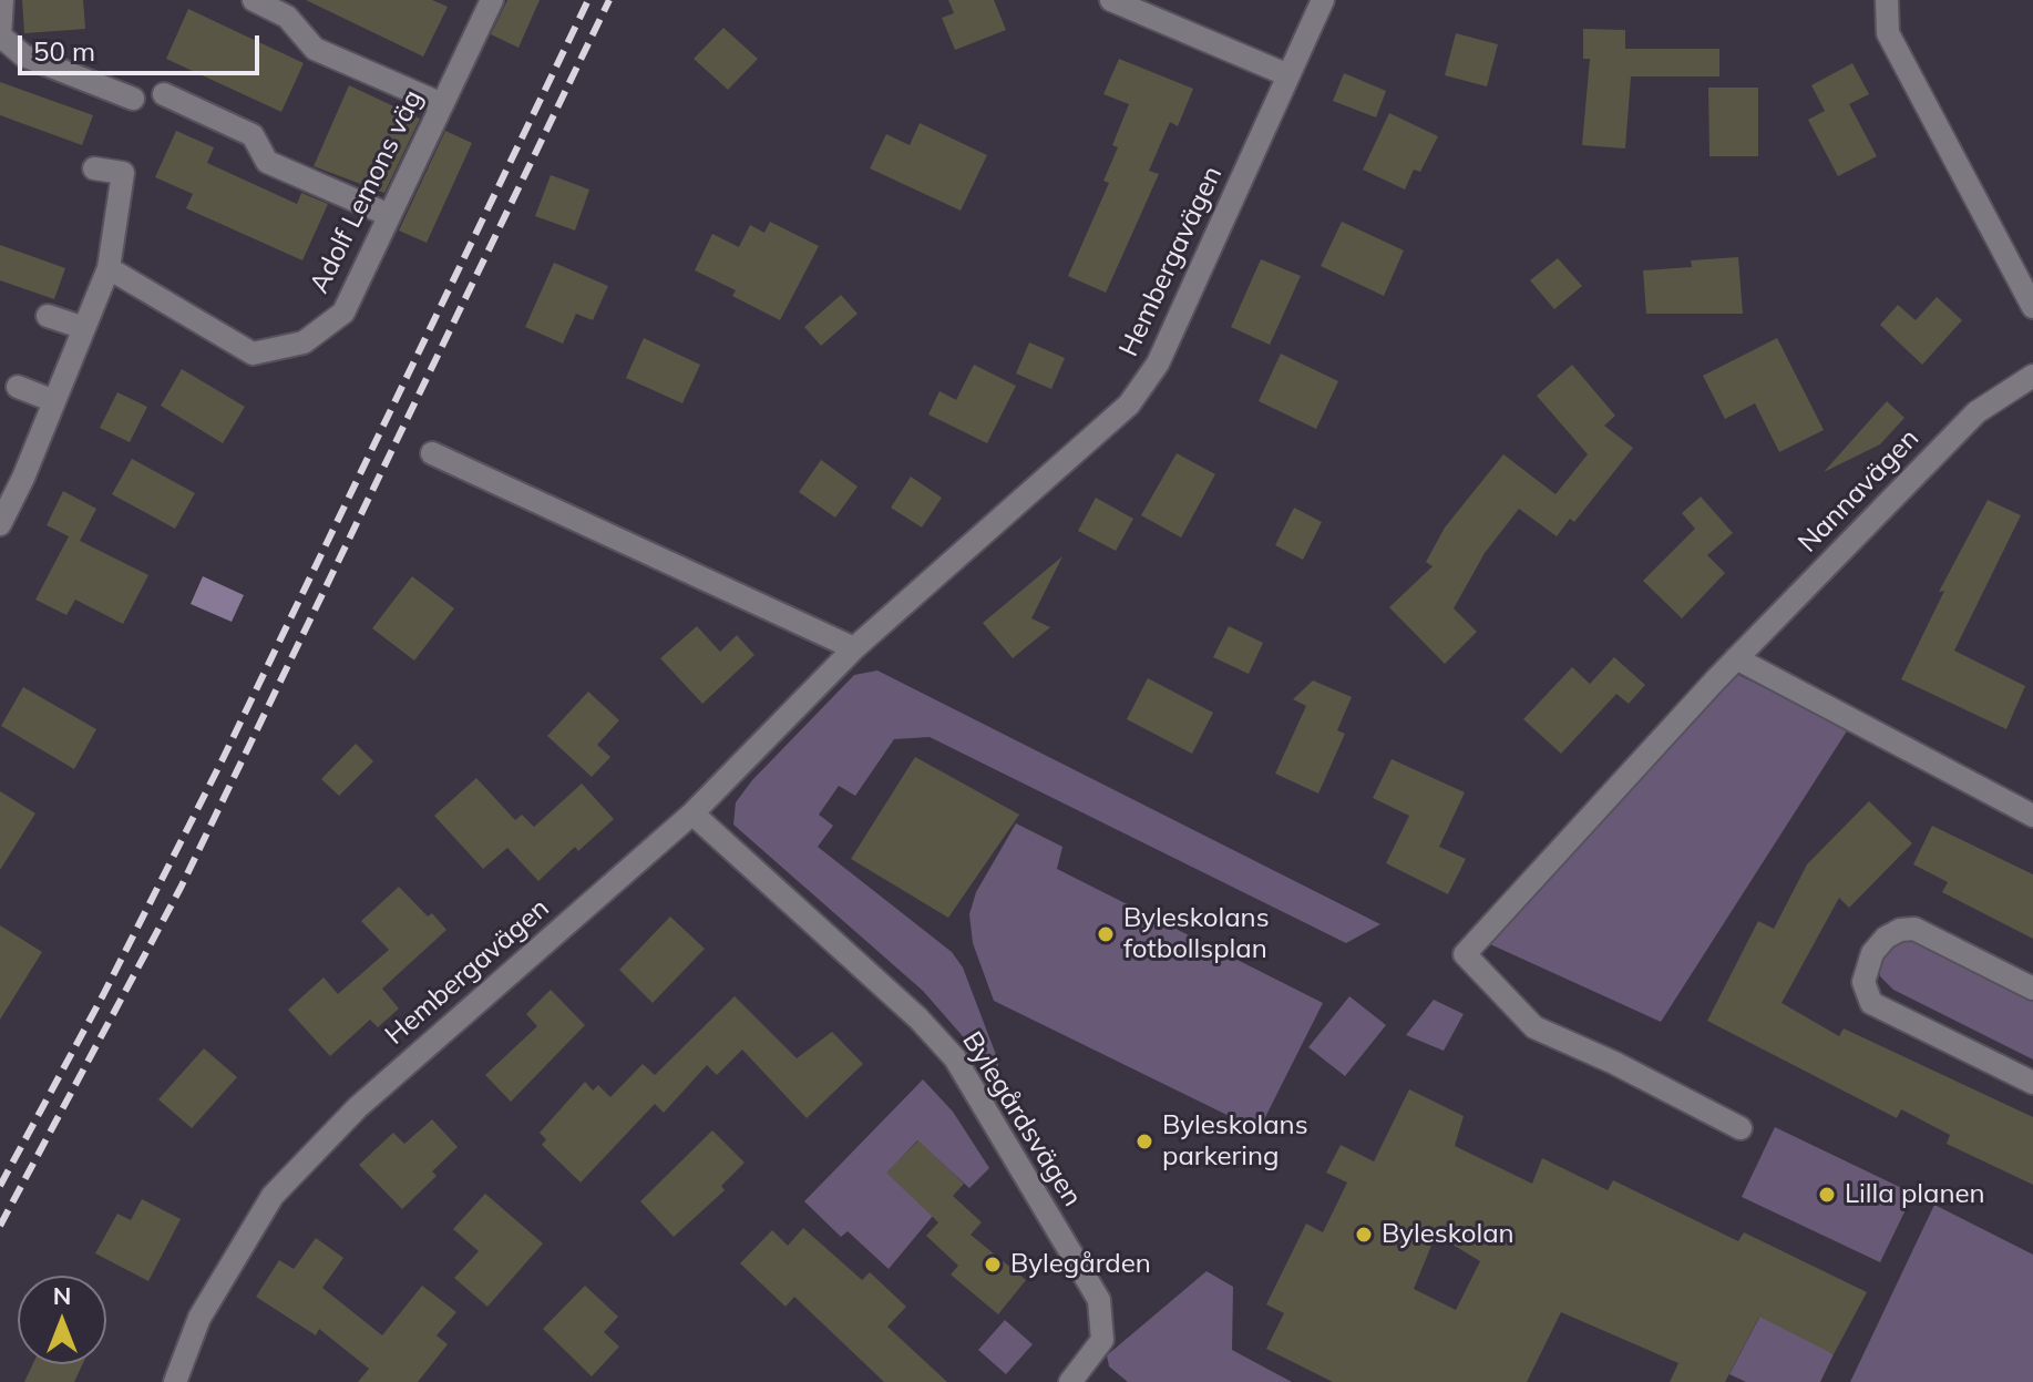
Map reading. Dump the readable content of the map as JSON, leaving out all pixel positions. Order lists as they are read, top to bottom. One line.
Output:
{"streets":{"street":["Adolf Lemons väg","Hembergavägen","Nannavägen","Bylegårdsvägen"]},"crossings":[["Hembergavägen","Bylegårdsvägen"]],"places":["Byleskolans fotbollsplan","Byleskolans parkering","Lilla planen","Byleskolan","Bylegården"],"scale_bar":"50 m","north":"top"}
